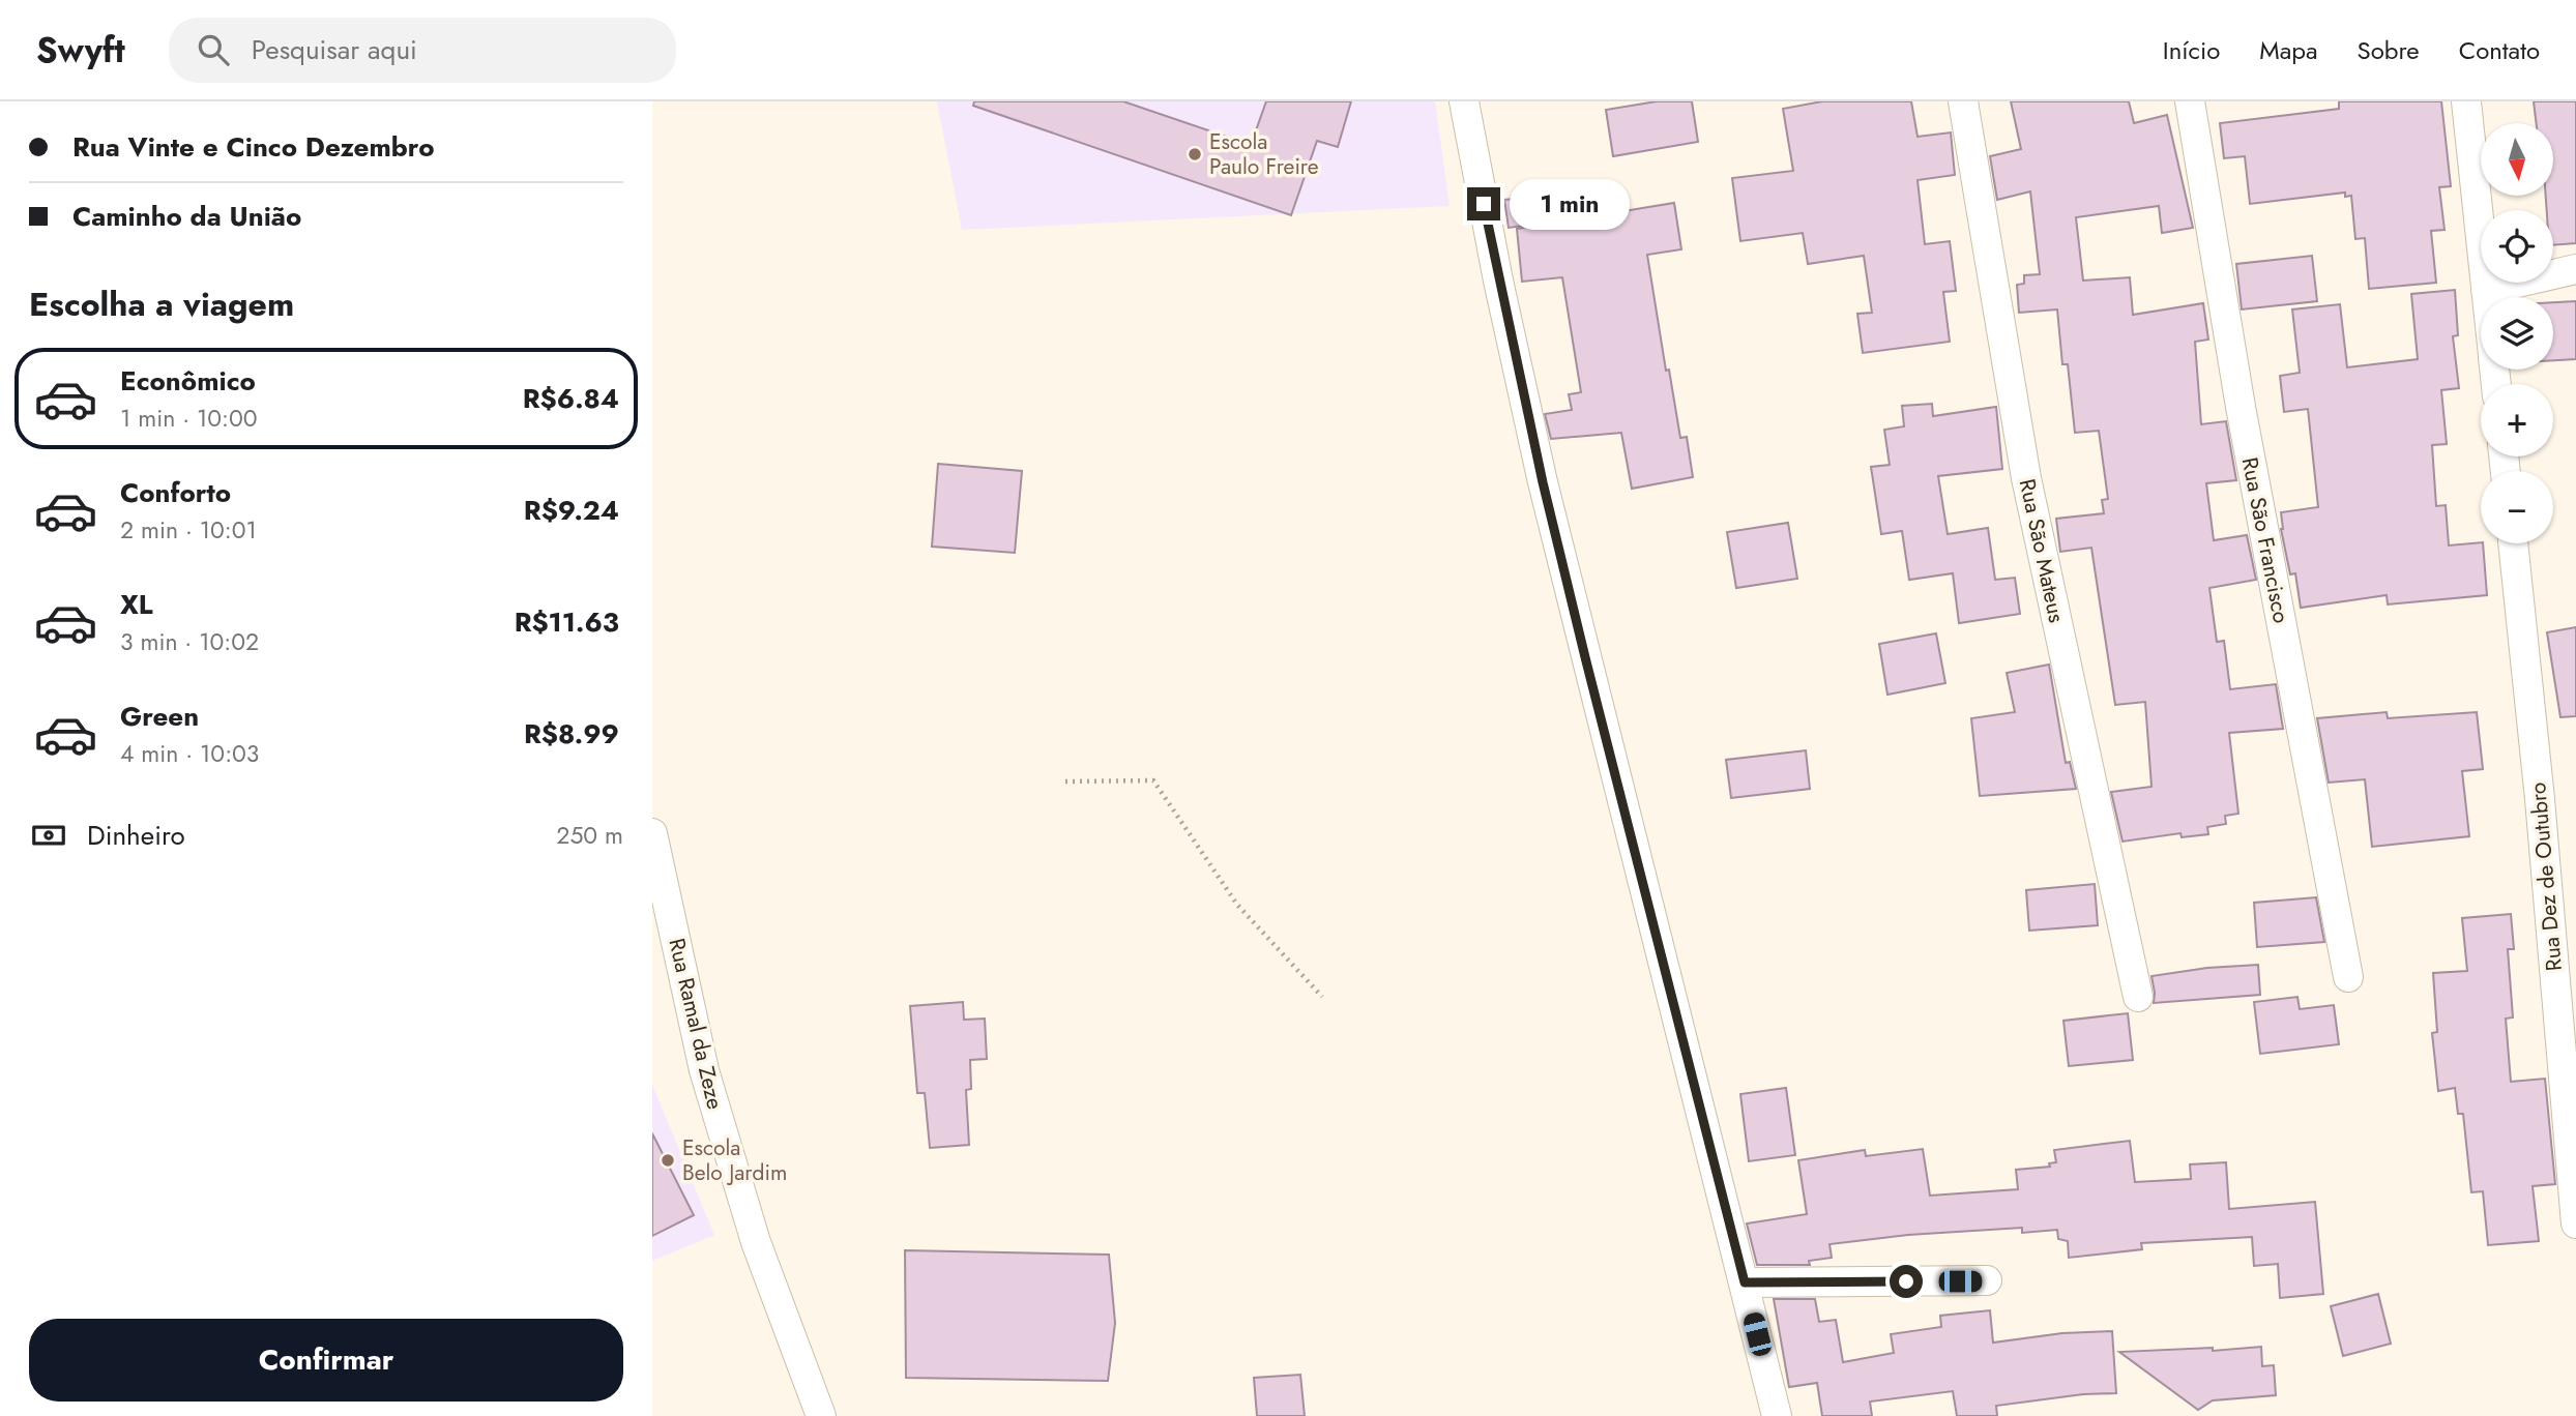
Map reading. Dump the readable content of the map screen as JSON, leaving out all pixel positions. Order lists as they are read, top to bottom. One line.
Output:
{"streets":{"street":["Rua São Francisco","Rua São Mateus","Rua Dez de Outubro","Rua Ramal da Zeze"]},"places":["Escola Paulo Freire","Escola Belo Jardim"],"north":"bottom","page":{"header":"Swyft","search":"Pesquisar aqui","nav":["Início","Mapa","Sobre","Contato"],"banner":["Rua Vinte e Cinco Dezembro","Caminho da União"],"map_buttons":["+","−"],"bubble":"1 min","heading":"Escolha a viagem","list":[{"name":"Econômico","note":"1 min · 10:00","value":"R$6.84"},{"name":"Conforto","note":"2 min · 10:01","value":"R$9.24"},{"name":"XL","note":"3 min · 10:02","value":"R$11.63"},{"name":"Green","note":"4 min · 10:03","value":"R$8.99"}],"pay":["Dinheiro","250 m"],"buttons":"Confirmar"}}
